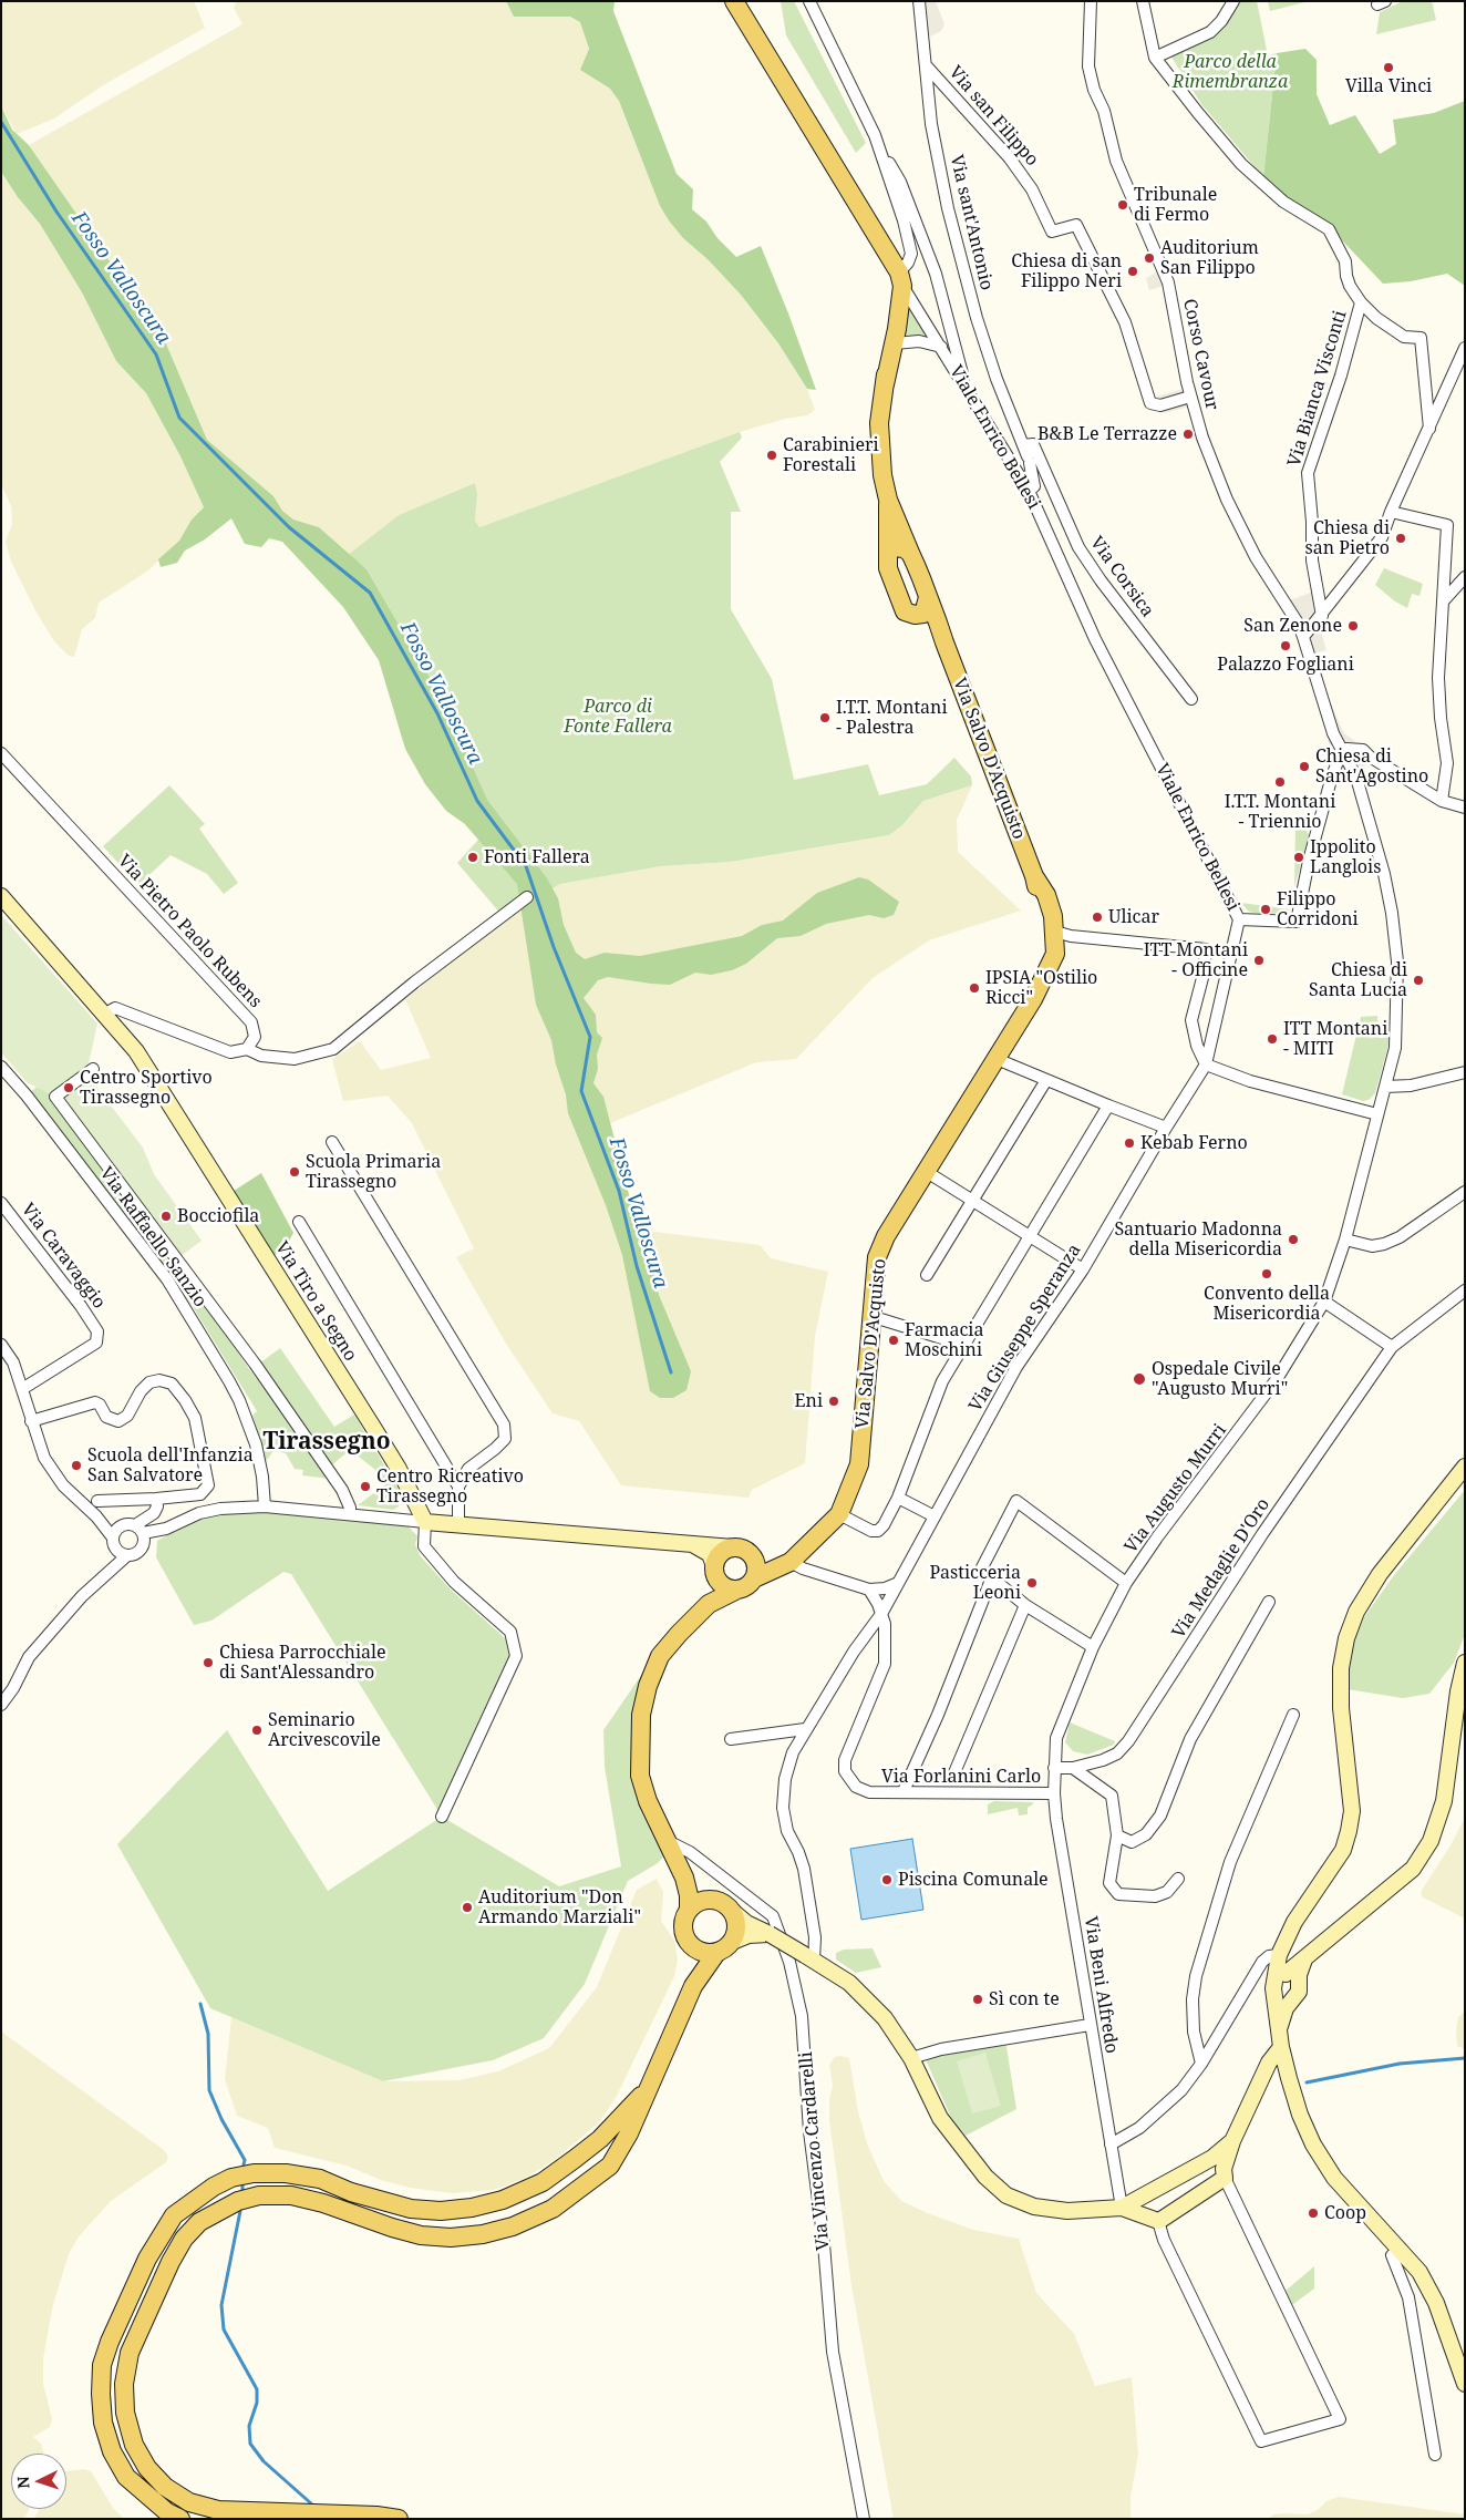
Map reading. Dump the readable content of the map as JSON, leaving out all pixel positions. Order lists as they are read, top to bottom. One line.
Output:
{"streets":{"main road":["Viale Enrico Bellesi","Via Salvo D'Acquisto","Via Tiro a Segno"],"street":["Via san Filippo","Via sant'Antonio","Corso Cavour","Via Bianca Visconti","Via Corsica","Via Pietro Paolo Rubens","Via Raffaello Sanzio","Via Caravaggio","Via Giuseppe Speranza","Via Augusto Murri","Via Medaglie D'Oro","Via Forlanini Carlo","Via Beni Alfredo","Via Vincenzo Cardarelli"]},"crossings":[["Via san Filippo","Via sant'Antonio"],["Via san Filippo","Corso Cavour"],["Via sant'Antonio","Via Corsica"],["Corso Cavour","Via Augusto Murri"],["Viale Enrico Bellesi","Via Salvo D'Acquisto"],["Viale Enrico Bellesi","Via Giuseppe Speranza"],["Via Giuseppe Speranza","Via Forlanini Carlo"],["Via Augusto Murri","Via Medaglie D'Oro"],["Via Augusto Murri","Via Beni Alfredo"],["Via Medaglie D'Oro","Via Beni Alfredo"],["Via Forlanini Carlo","Via Beni Alfredo"]],"districts":["Tirassegno"],"water":["Fosso Valloscura"],"parks":["Parco della Rimembranza","Parco di Fonte Fallera"],"places":["Villa Vinci","Tribunale di Fermo","Auditorium San Filippo","Chiesa di san Filippo Neri","B&B Le Terrazze","Carabinieri Forestali","Chiesa di san Pietro","San Zenone","Palazzo Fogliani","I.T.T. Montani - Palestra","Chiesa di Sant'Agostino","I.T.T. Montani - Triennio","Fonti Fallera","Ippolito Langlois","Filippo Corridoni","Ulicar","ITT Montani - Officine","Chiesa di Santa Lucia","IPSIA \"Ostilio Ricci\"","ITT Montani - MITI","Centro Sportivo Tirassegno","Kebab Ferno","Scuola Primaria Tirassegno","Bocciofila","Santuario Madonna della Misericordia","Convento della Misericordia","Farmacia Moschini","Ospedale Civile \"Augusto Murri\"","Eni","Scuola dell'Infanzia San Salvatore","Centro Ricreativo Tirassegno","Pasticceria Leoni","Chiesa Parrocchiale di Sant'Alessandro","Seminario Arcivescovile","Piscina Comunale","Auditorium \"Don Armando Marziali\"","Sì con te","Coop"],"north":"left"}
